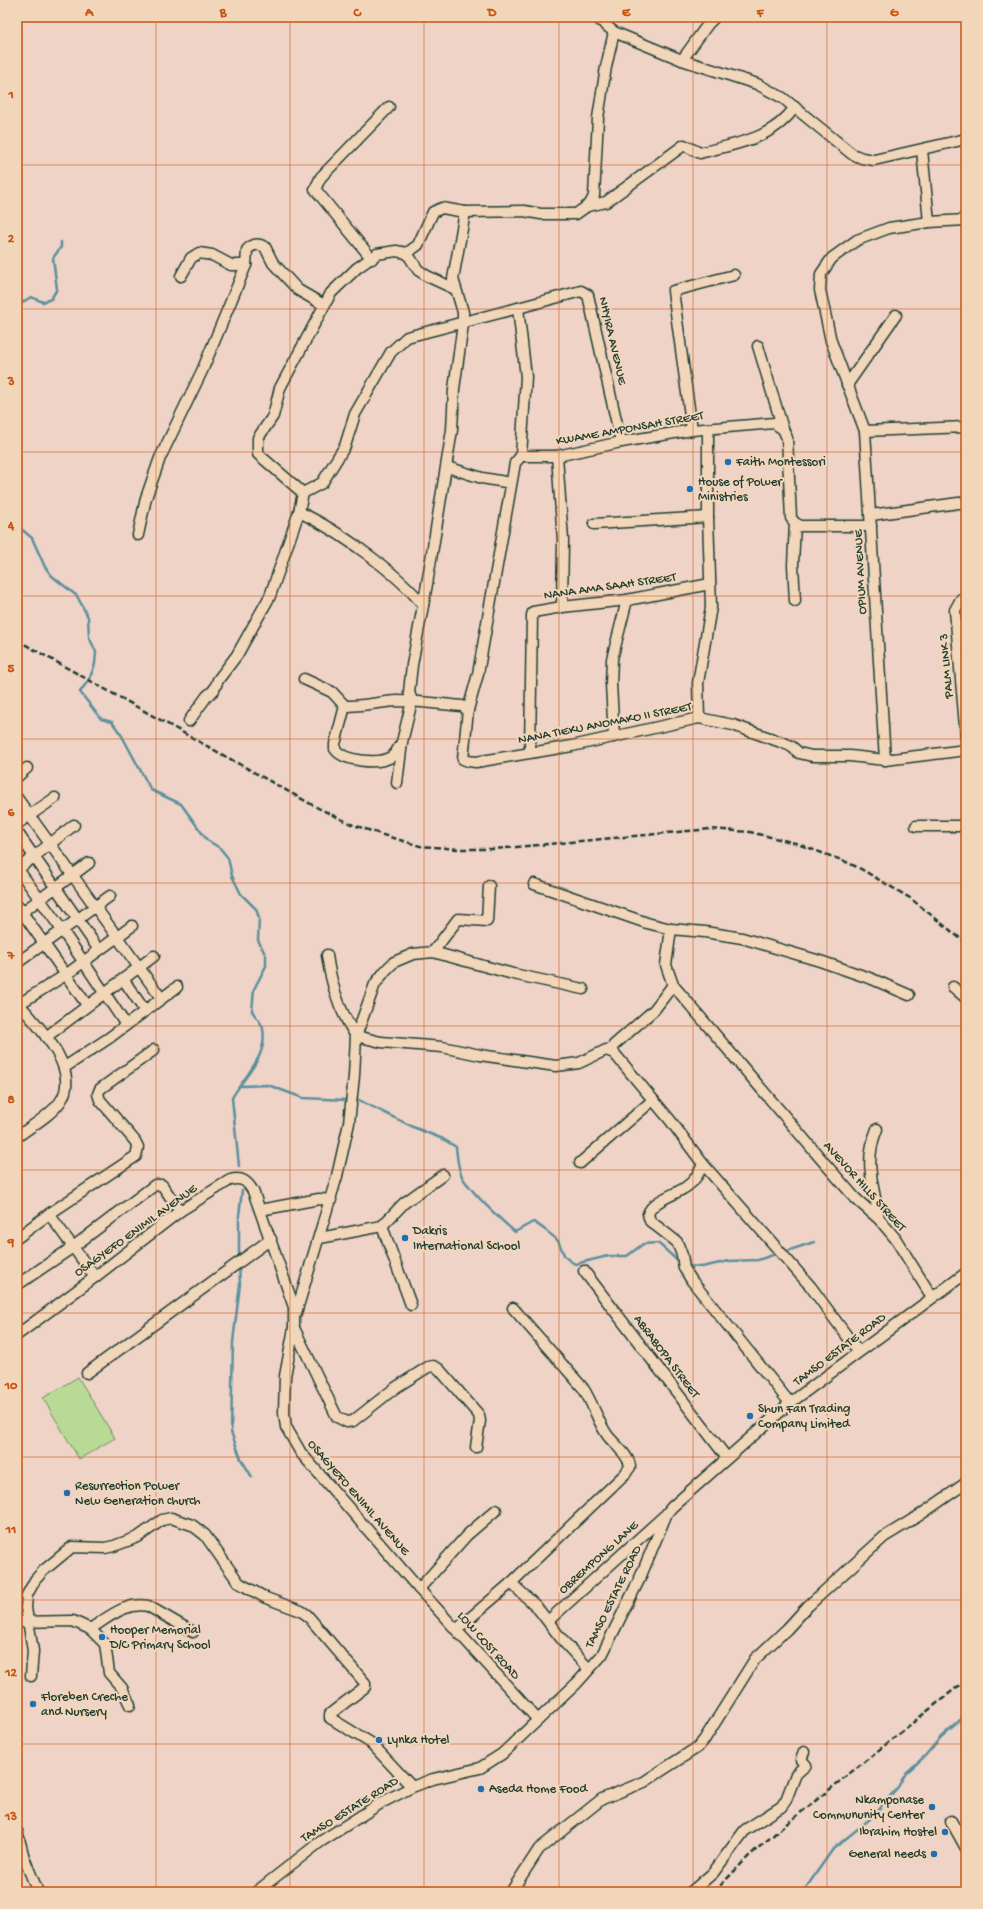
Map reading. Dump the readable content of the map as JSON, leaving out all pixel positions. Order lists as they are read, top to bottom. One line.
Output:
{"streets":{"street":["NHYIRA AVENUE","KWAME AMPONSAH STREET","OPIUM AVENUE","NANA AMA SAAH STREET","PALM LINK 3","NANA TIEKU ANOMAKO II STREET","AVEVOR HILLS STREET","OSAGYEFO ENIMIL AVENUE","TAMSO ESTATE ROAD","ABRABOPA STREET","OBREMPONG LANE","LOW COST ROAD"]},"crossings":[["NHYIRA AVENUE","KWAME AMPONSAH STREET"],["OPIUM AVENUE","NANA TIEKU ANOMAKO II STREET"],["NANA AMA SAAH STREET","NANA TIEKU ANOMAKO II STREET"],["AVEVOR HILLS STREET","TAMSO ESTATE ROAD"],["OSAGYEFO ENIMIL AVENUE","LOW COST ROAD"],["TAMSO ESTATE ROAD","ABRABOPA STREET"],["TAMSO ESTATE ROAD","OBREMPONG LANE"],["TAMSO ESTATE ROAD","LOW COST ROAD"]],"places":["Faith Montessori","House of Power Ministries","Dakris International School","Shun Fan Trading Company Limited","Resurrection Power New Generation church","Hooper Memorial D/C Primary School","Floreben Creche and Nursery","Lynka Hotel","Aseda Home Food","Nkamponase Commununity Center","Ibrahim Hostel","General needs"],"grid":{"columns":["A","B","C","D","E","F","G"],"rows":["1","2","3","4","5","6","7","8","9","10","11","12","13"]}}
